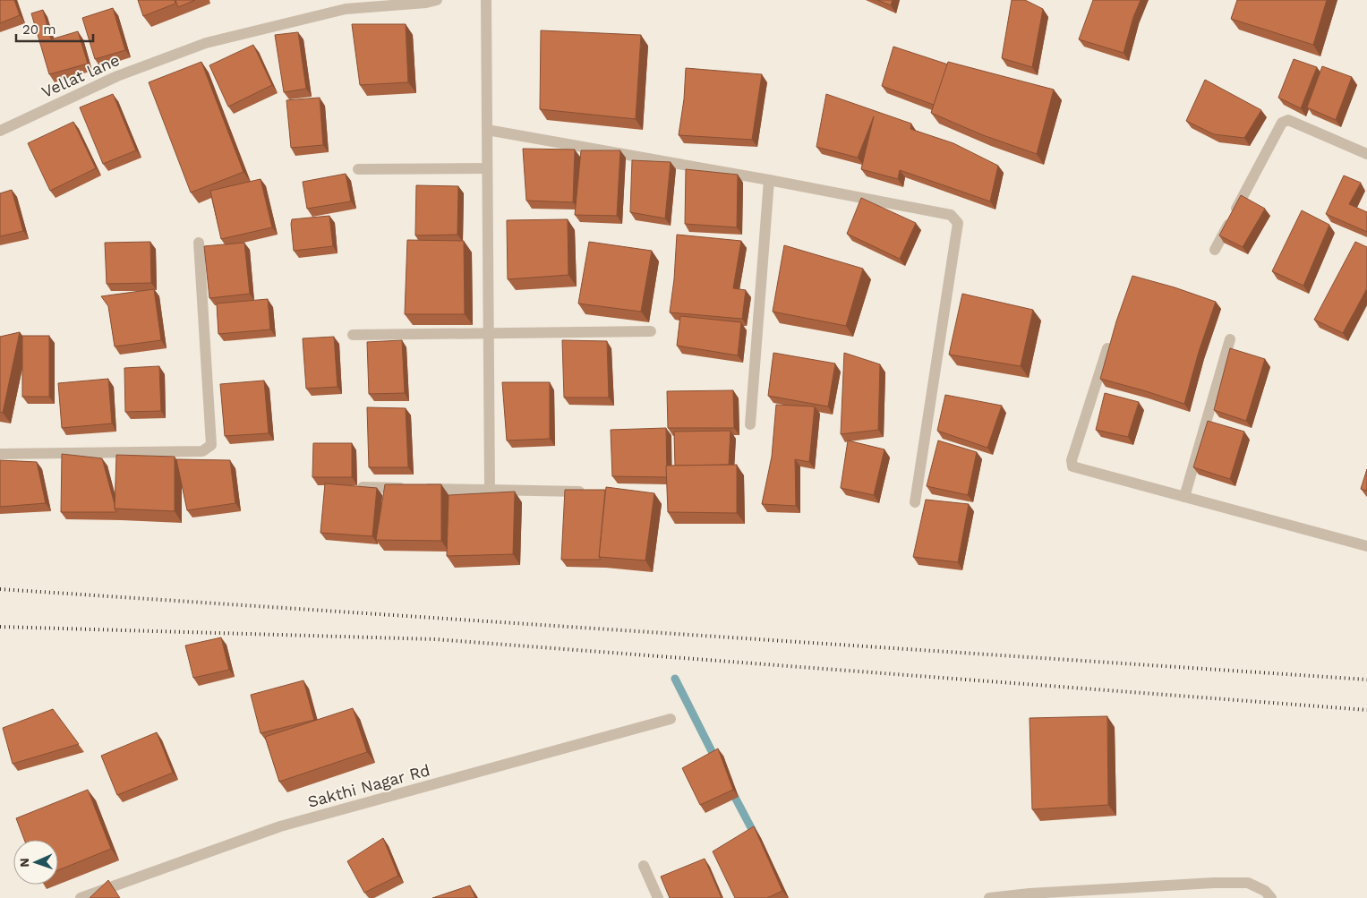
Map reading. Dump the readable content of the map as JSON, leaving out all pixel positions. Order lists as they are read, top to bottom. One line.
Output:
{"streets":{"street":["Vellat lane","Sakthi Nagar Rd"]},"scale_bar":"20 m","north":"left"}
